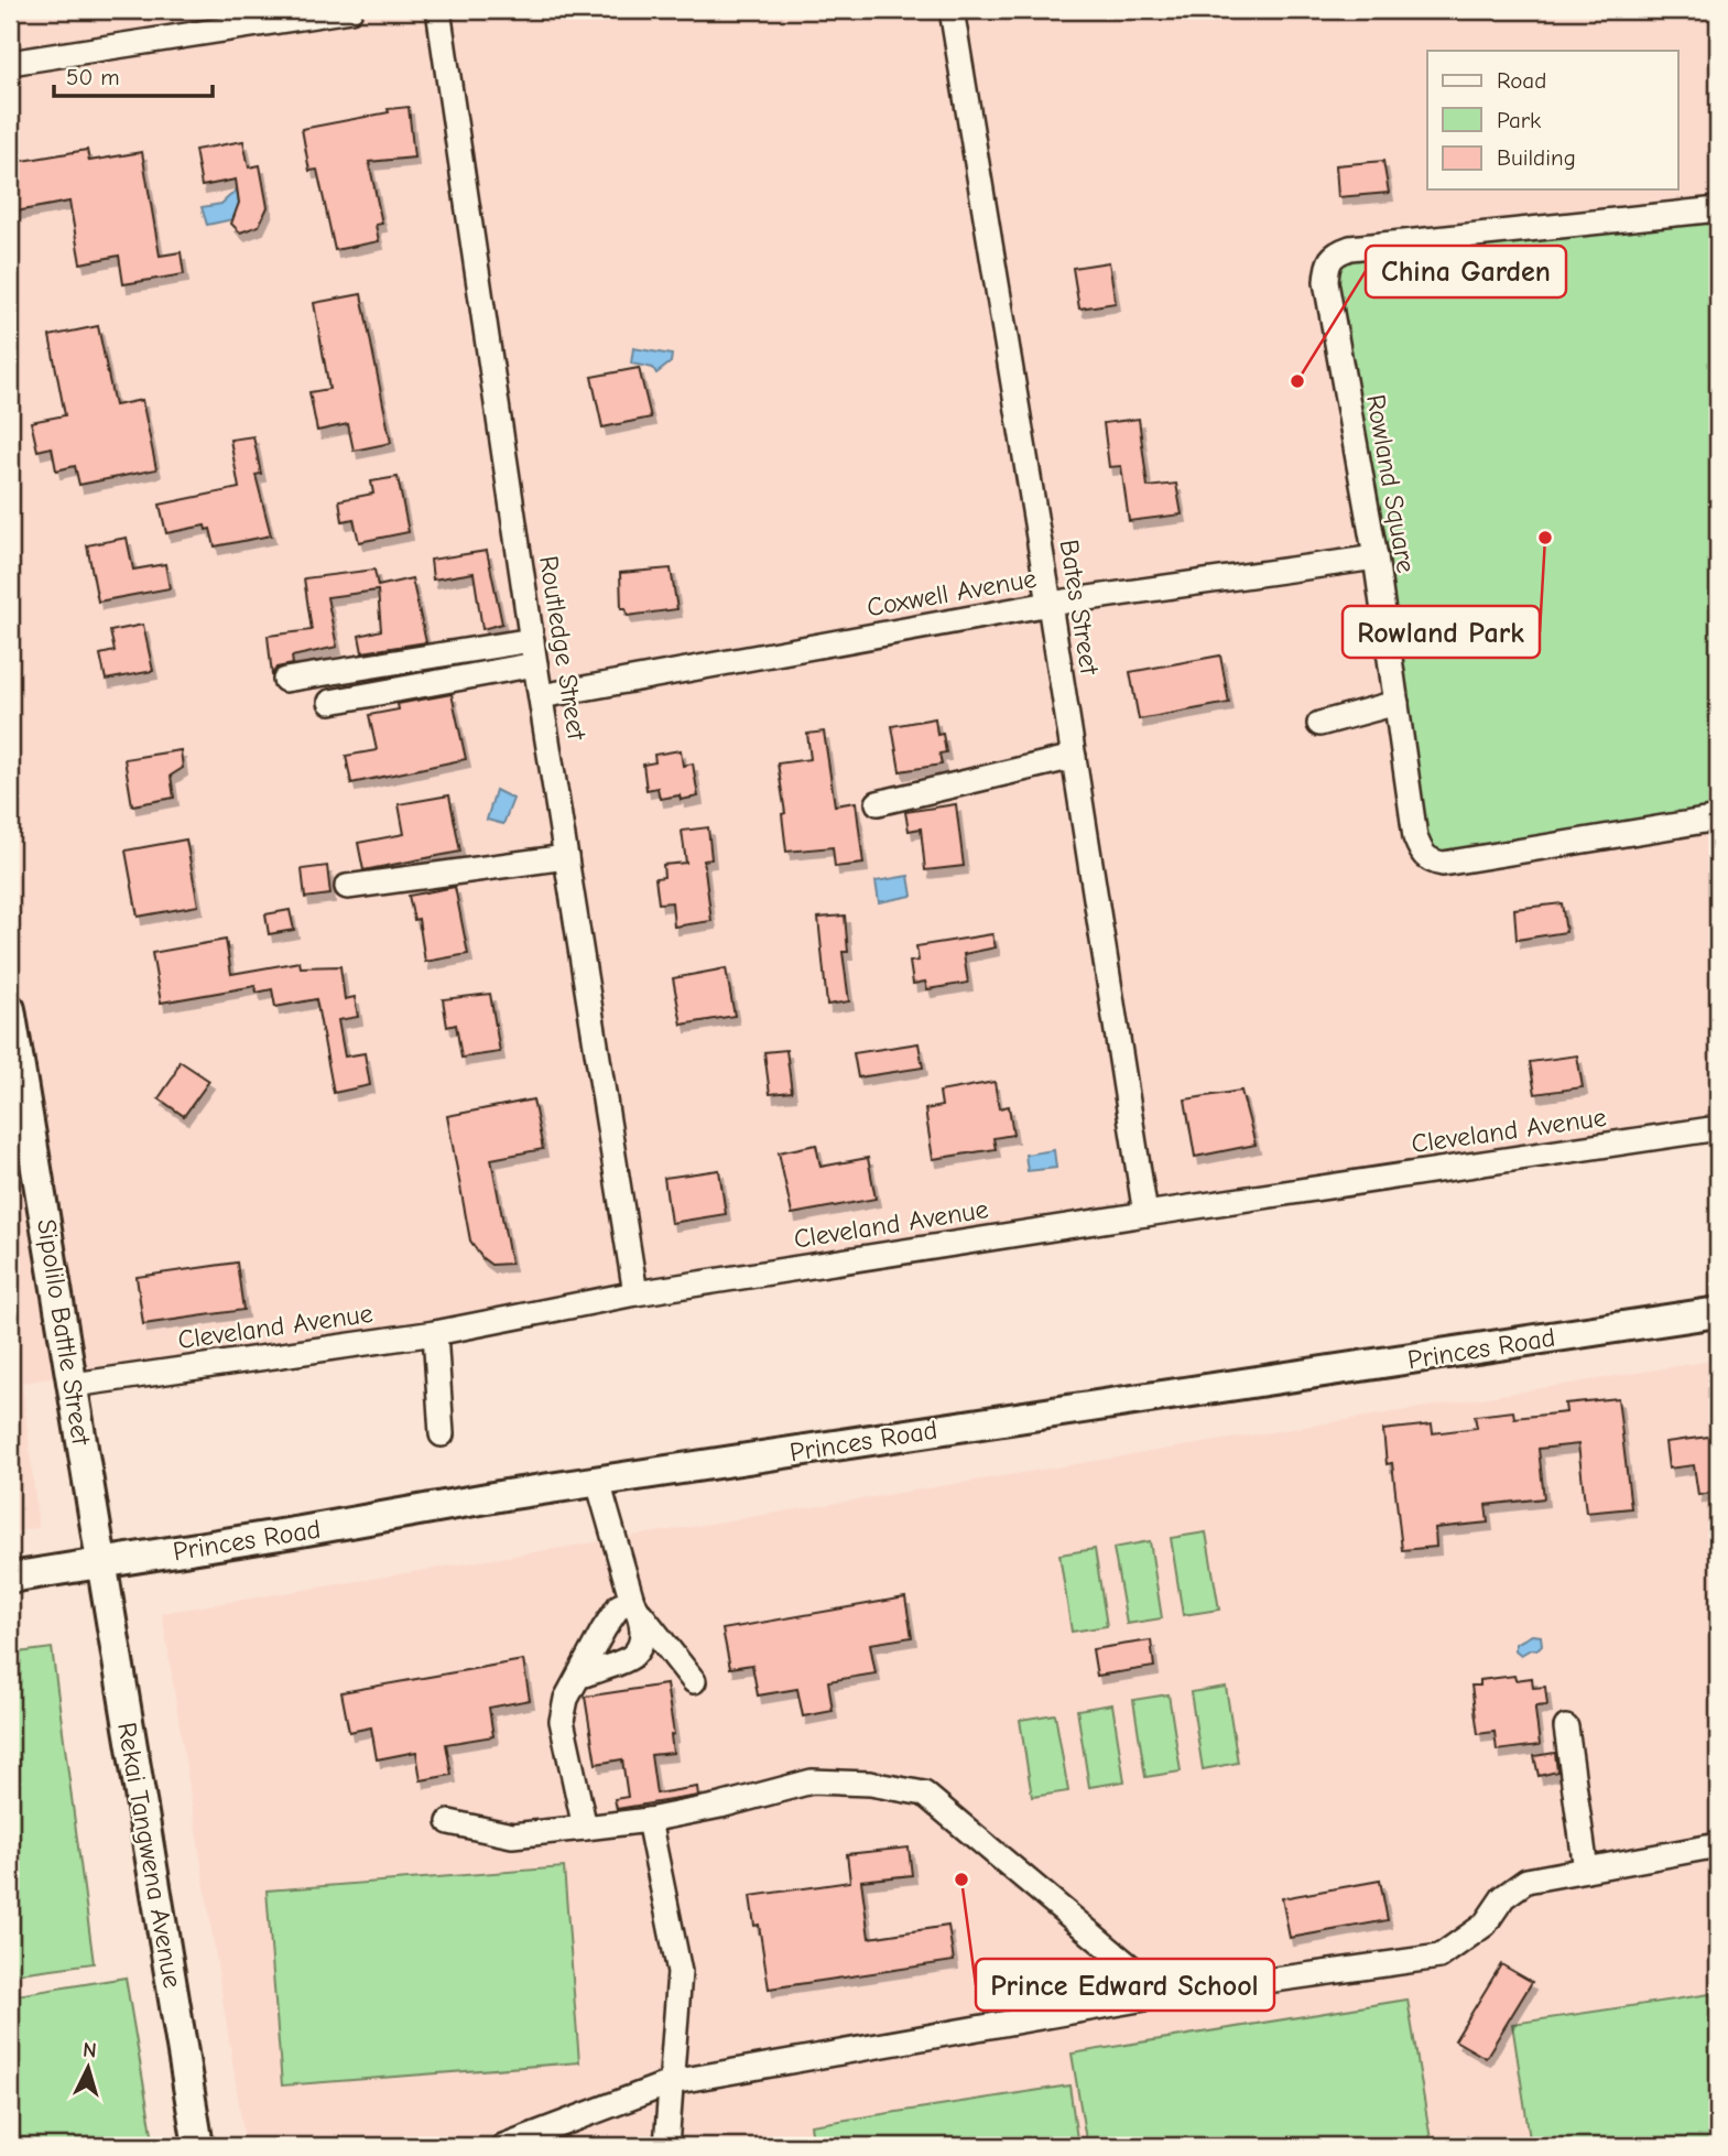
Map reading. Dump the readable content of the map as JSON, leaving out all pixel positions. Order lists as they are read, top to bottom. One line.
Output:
{"streets":{"main road":["Sipolilo Battle Street","Princes Road","Rekai Tangwena Avenue"],"street":["Rowland Square","Coxwell Avenue","Bates Street","Routledge Street","Cleveland Avenue"]},"crossings":[["Rowland Square","Coxwell Avenue"],["Coxwell Avenue","Bates Street"],["Coxwell Avenue","Routledge Street"],["Bates Street","Cleveland Avenue"],["Routledge Street","Cleveland Avenue"],["Cleveland Avenue","Sipolilo Battle Street"],["Sipolilo Battle Street","Princes Road"],["Sipolilo Battle Street","Rekai Tangwena Avenue"],["Princes Road","Rekai Tangwena Avenue"]],"places":["China Garden","Rowland Park","Prince Edward School"],"legend":["Road","Park","Building"],"scale_bar":"50 m","north":"top"}
